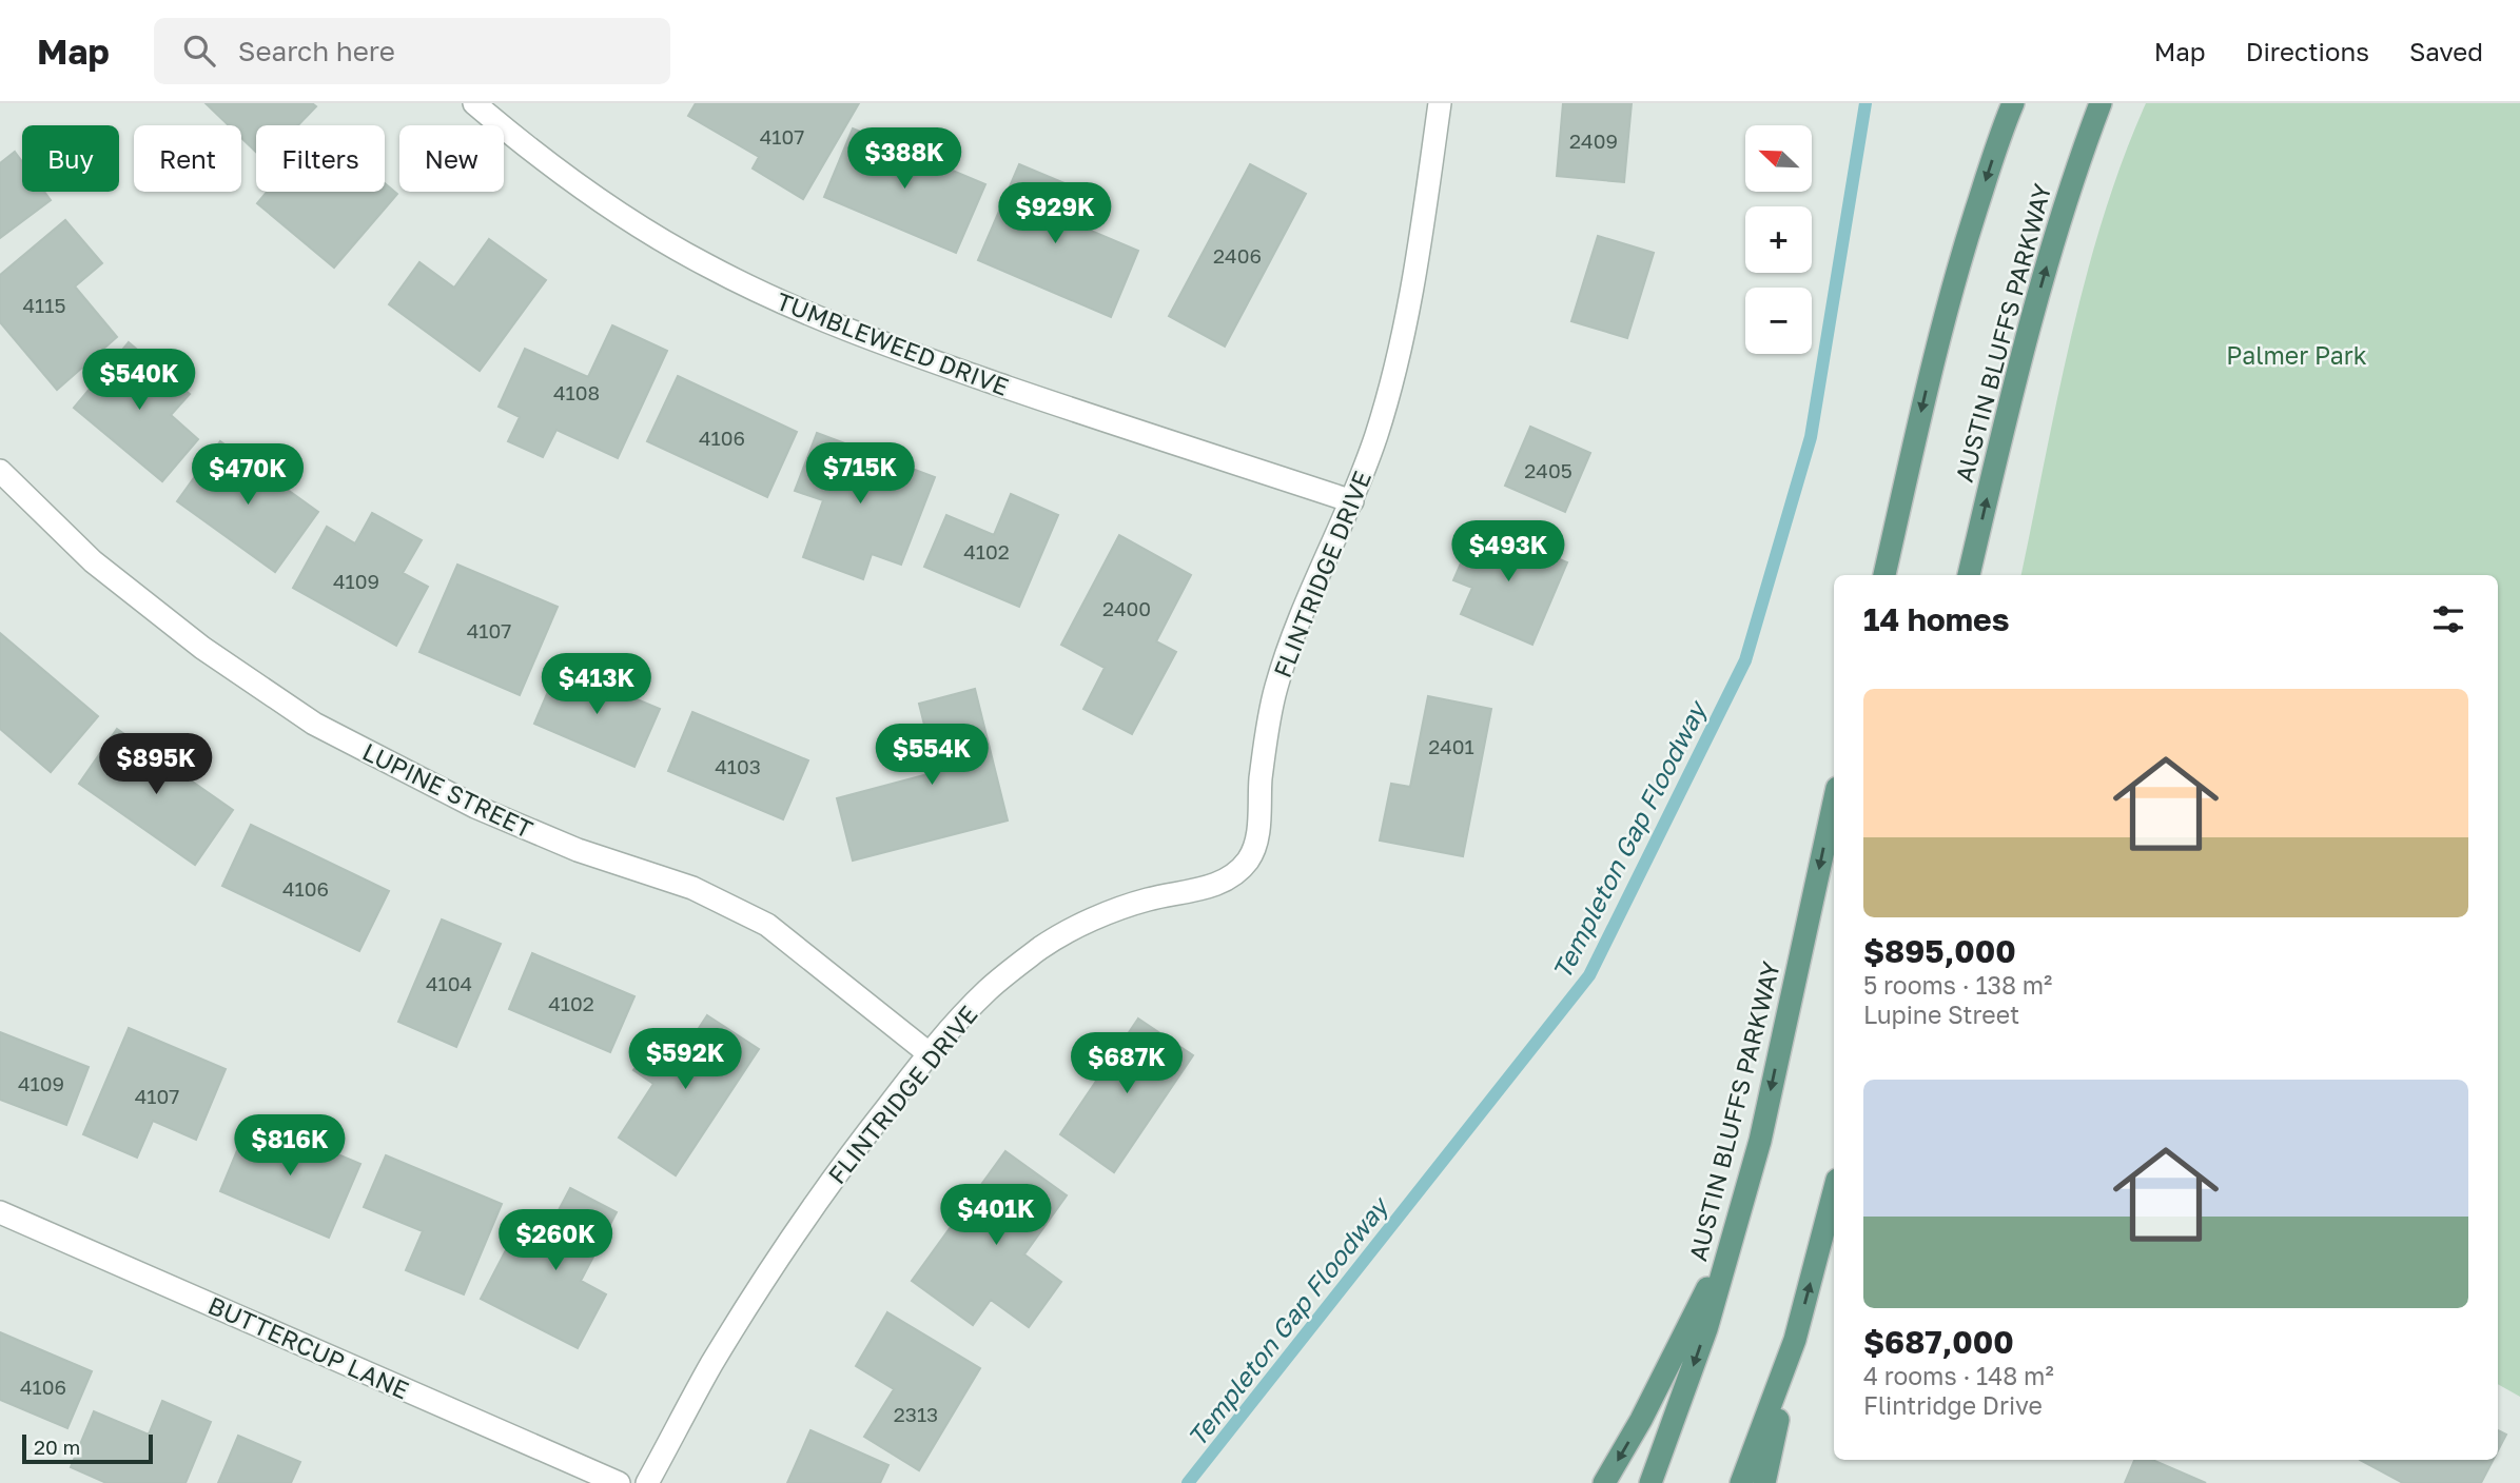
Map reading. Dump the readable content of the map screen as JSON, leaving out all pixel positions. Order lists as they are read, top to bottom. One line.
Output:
{"streets":{"main road":["AUSTIN BLUFFS PARKWAY"],"street":["TUMBLEWEED DRIVE","FLINTRIDGE DRIVE","LUPINE STREET","BUTTERCUP LANE"]},"crossings":[["TUMBLEWEED DRIVE","FLINTRIDGE DRIVE"],["FLINTRIDGE DRIVE","LUPINE STREET"]],"water":["Templeton Gap Floodway"],"parks":["Palmer Park"],"house_numbers":["4107","2409","2406","4115","4108","4106","2405","4102","4109","2400","4107","2401","4103","4106","4104","4102","4109","4107","4106","2313"],"scale_bar":"20 m","north":"top left","page":{"header":"Map","search":"Search here","nav":["Map","Directions","Saved"],"map_buttons":["+","−"],"chip":["Buy","Rent","Filters","New"],"price":["$388K","$929K","$540K","$715K","$470K","$493K","$413K","$554K","$895K","$592K","$687K","$816K","$401K","$260K"],"heading":"14 homes","list":[{"name":"$895,000","note":"5 rooms · 138 m² · Lupine Street"},{"name":"$687,000","note":"4 rooms · 148 m² · Flintridge Drive"}],"scale":"20 m"}}
